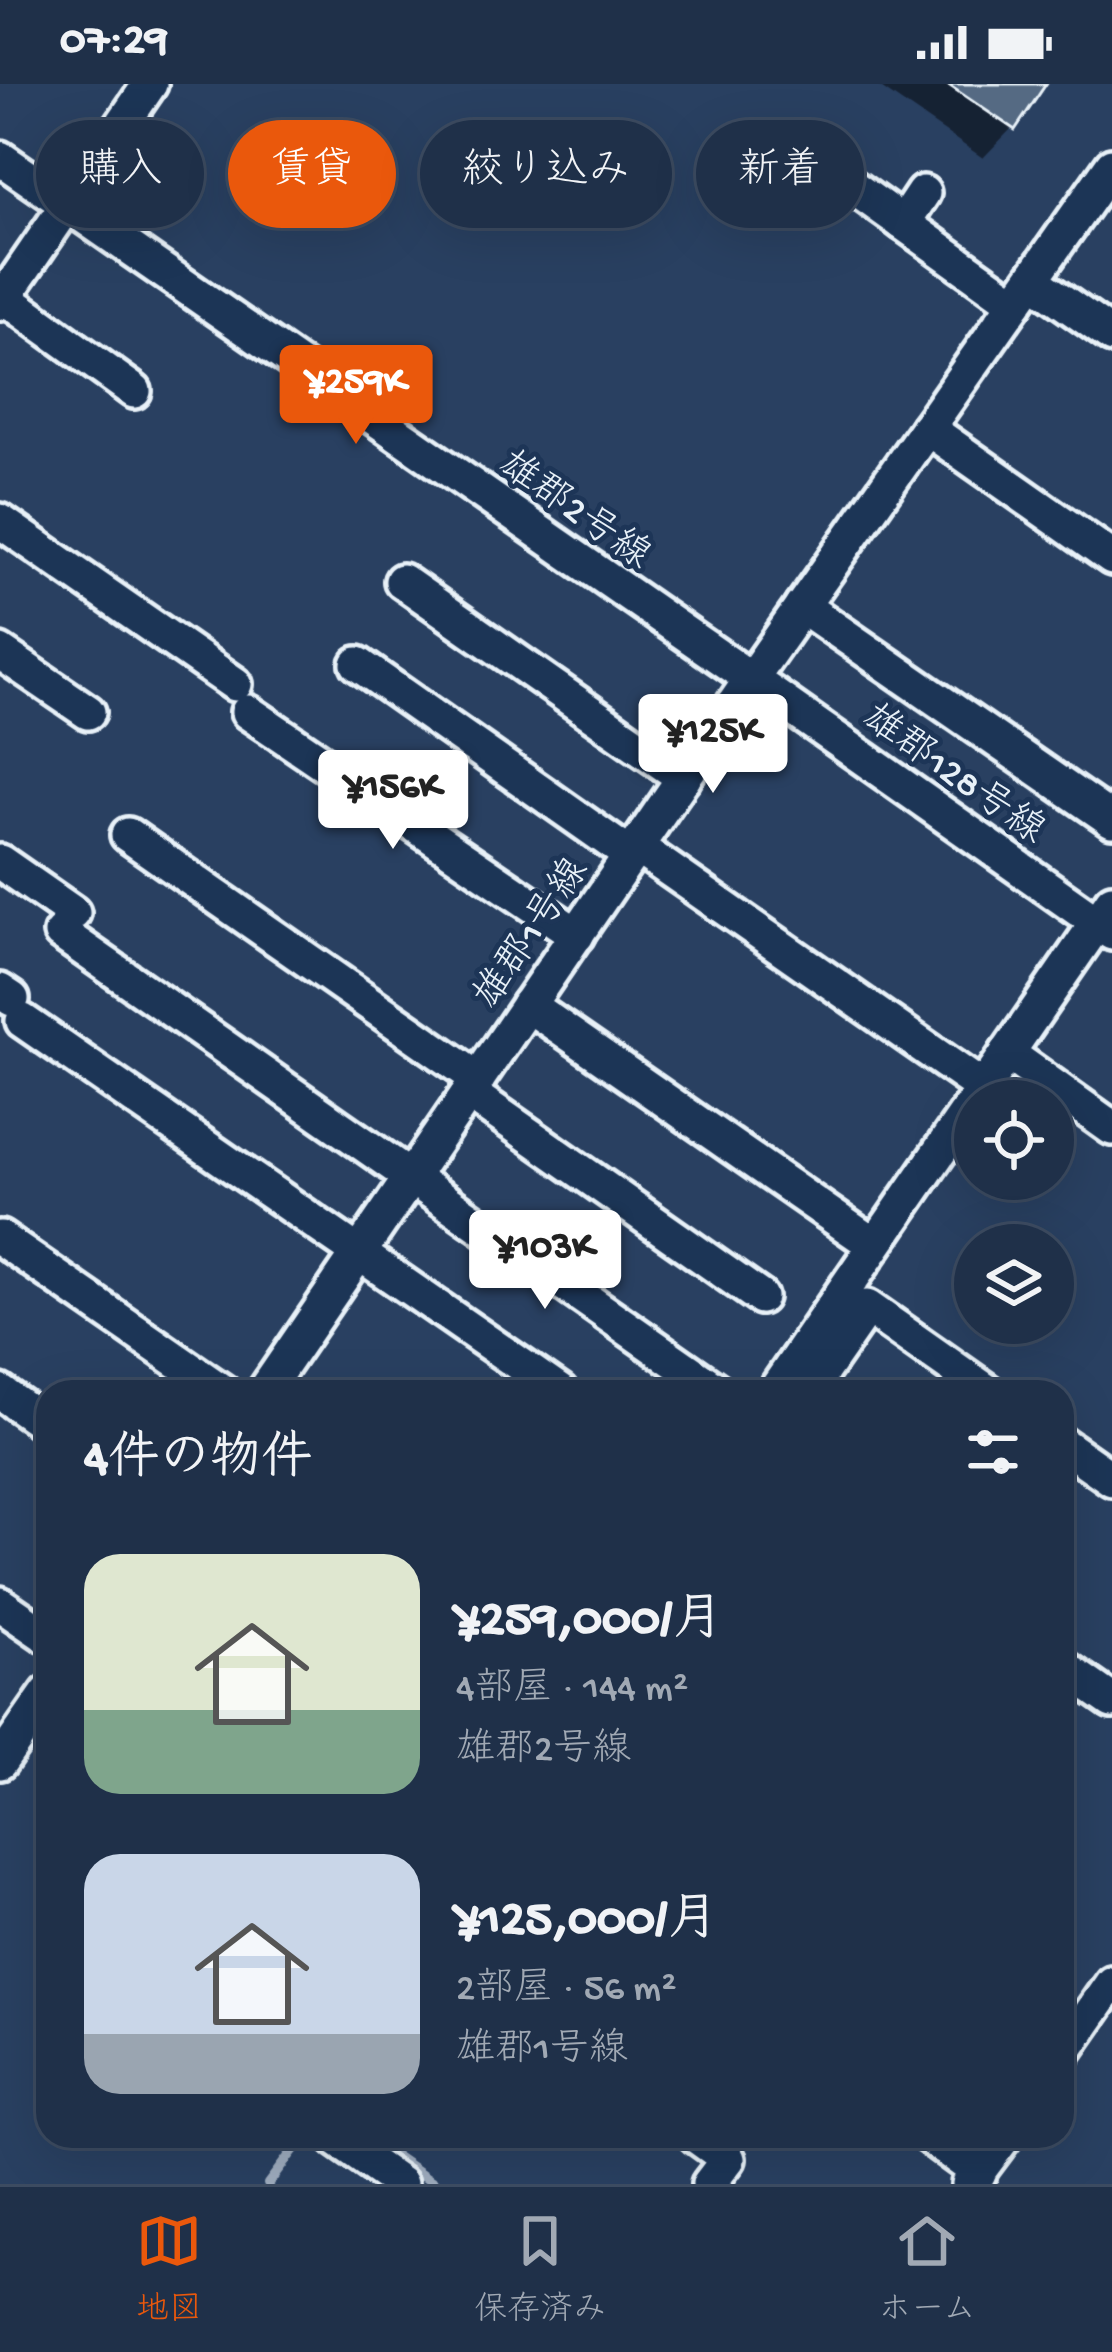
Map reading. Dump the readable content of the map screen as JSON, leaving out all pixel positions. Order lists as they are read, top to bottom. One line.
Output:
{"streets":{"street":["雄郡2号線","雄郡128号線","雄郡1号線"]},"crossings":[["雄郡2号線","雄郡128号線"],["雄郡2号線","雄郡1号線"],["雄郡128号線","雄郡1号線"]],"page":{"status":"07:29","chip":["購入","賃貸","絞り込み","新着"],"price":["¥259K","¥125K","¥156K","¥103K"],"heading":"4件の物件","list":[{"name":"¥259,000/月","note":"4部屋 · 144 m² · 雄郡2号線"},{"name":"¥125,000/月","note":"2部屋 · 56 m² · 雄郡1号線"}],"tabs":["地図","保存済み","ホーム"]}}
